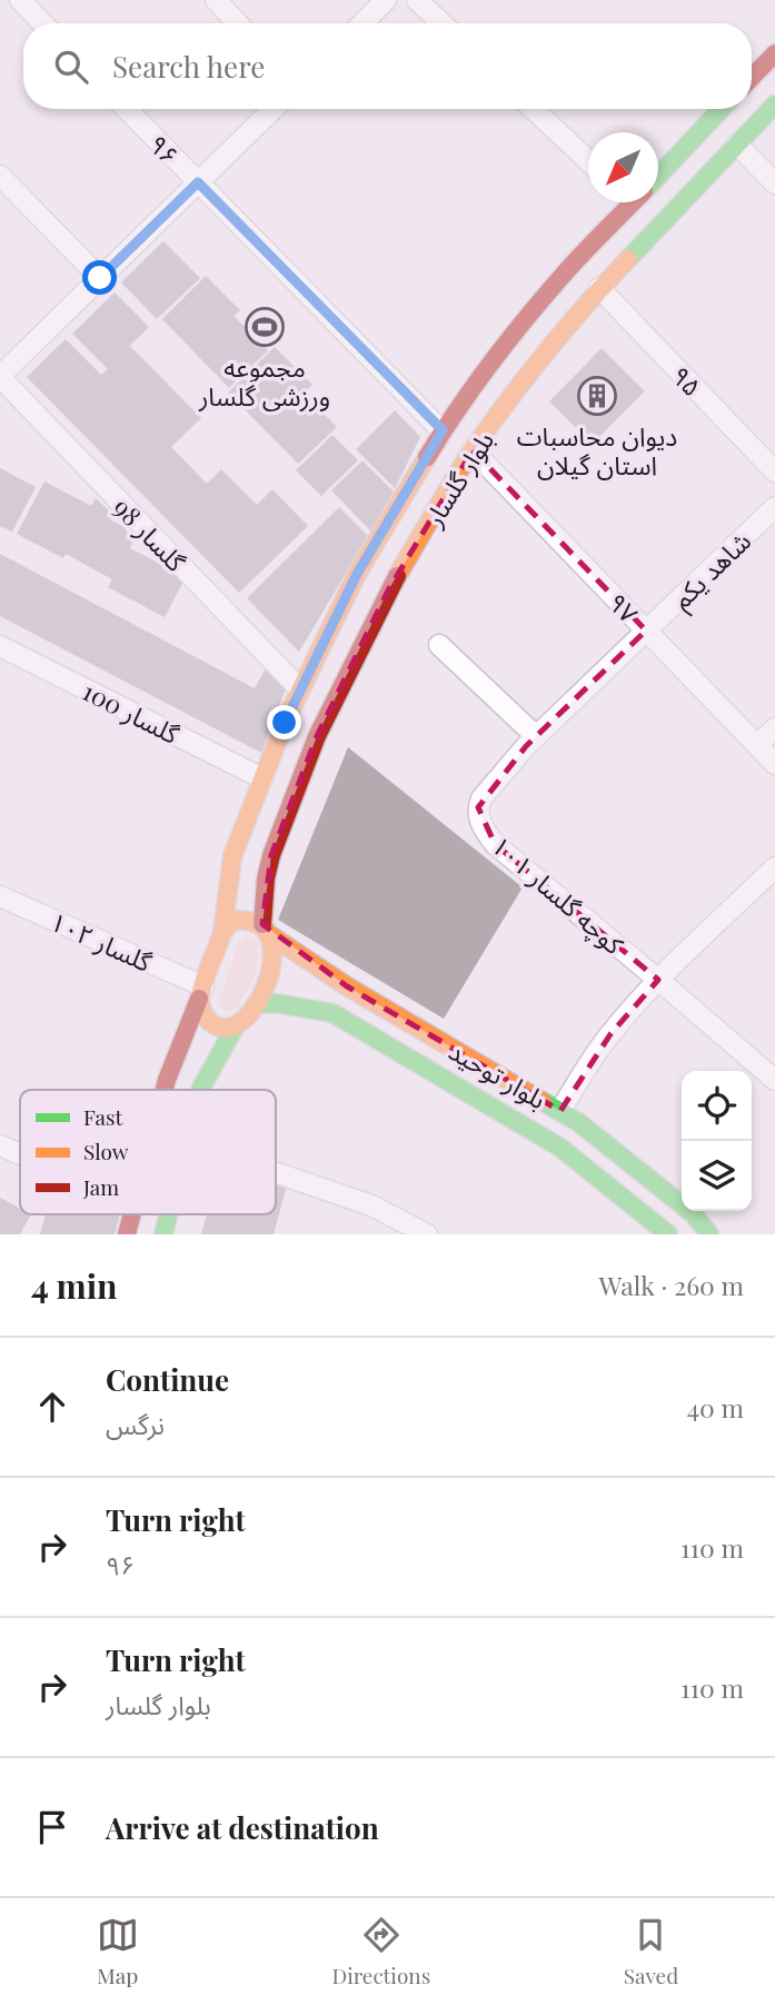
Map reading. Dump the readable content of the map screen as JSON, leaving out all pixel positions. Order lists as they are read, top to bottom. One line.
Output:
{"streets":{"main road":["بلوار گلسار","بلوار توحید"],"street":["۹۶","۹۵","گلسار 98","شاهد یکم","۹۷","گلسار 100","کوچه گلسار ۱۰۱","گلسار ۱۰۲"]},"crossings":[["۹۶","بلوار گلسار"],["۹۵","بلوار گلسار"],["بلوار گلسار","گلسار 98"],["بلوار گلسار","۹۷"],["بلوار گلسار","گلسار 100"],["بلوار گلسار","گلسار ۱۰۲"],["بلوار گلسار","بلوار توحید"],["شاهد یکم","۹۷"],["شاهد یکم","کوچه گلسار ۱۰۱"]],"places":{"sports":["مجموعه ورزشی گلسار"],"building":["دیوان محاسبات استان گیلان"]},"legend":["Fast","Slow","Jam"],"north":"bottom left","page":{"search":"Search here","heading":["4 min","Walk · 260 m"],"list":[["Continue","نرگس","40 m"],["Turn right","۹۶","110 m"],["Turn right","بلوار گلسار","110 m"],"Arrive at destination"],"nav":["Map","Directions","Saved"]}}
